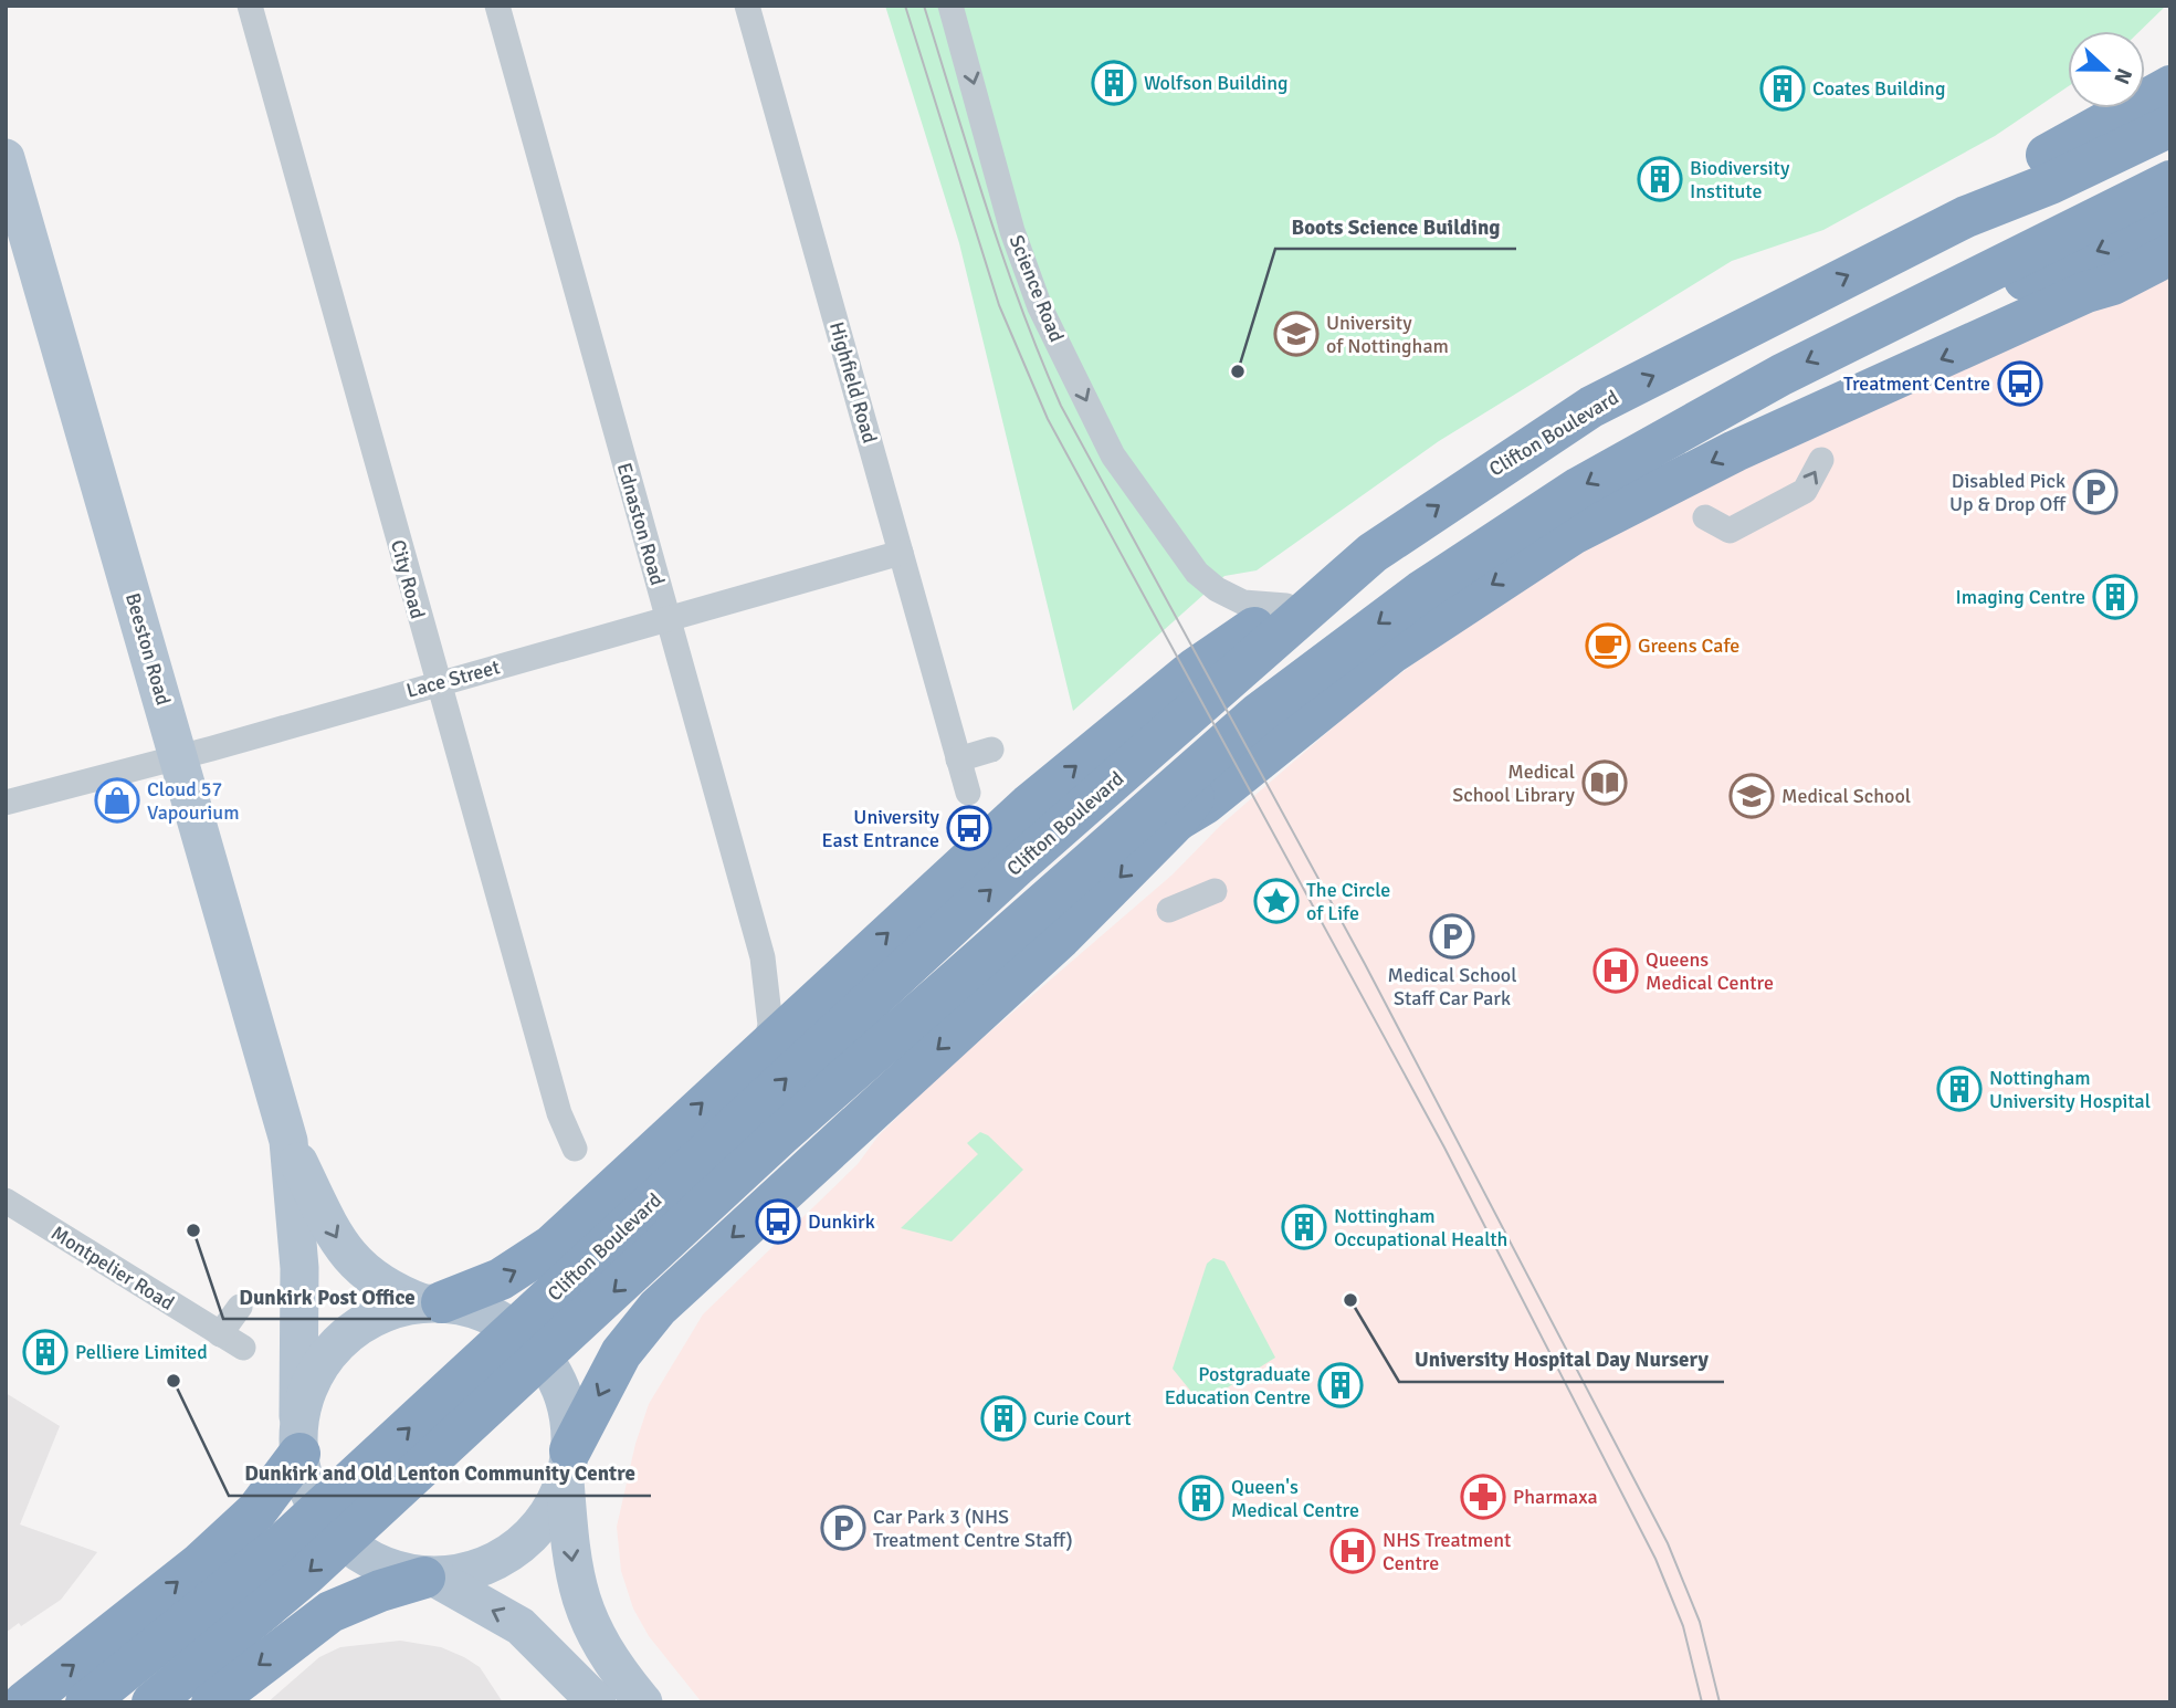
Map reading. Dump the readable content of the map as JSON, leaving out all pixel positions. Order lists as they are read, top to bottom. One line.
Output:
{"streets":{"highway":["Clifton Boulevard"],"main road":["Beeston Road"],"street":["Science Road","Highfield Road","Ednaston Road","City Road","Lace Street","Montpelier Road"]},"crossings":[["Highfield Road","Lace Street"],["Ednaston Road","Lace Street"],["City Road","Lace Street"],["Beeston Road","Lace Street"]],"one_way":["Science Road"],"places":{"building":["Wolfson Building","Coates Building","Biodiversity Institute","Imaging Centre","Nottingham University Hospital","Nottingham Occupational Health","Pelliere Limited","Postgraduate Education Centre","Curie Court","Queen's Medical Centre"],"school or university":["University of Nottingham","Medical School"],"other":["Boots Science Building","Dunkirk Post Office","University Hospital Day Nursery","Dunkirk and Old Lenton Community Centre"],"bus stop":["Treatment Centre","University East Entrance","Dunkirk"],"parking":["Disabled Pick Up & Drop Off","Medical School Staff Car Park","Car Park 3 (NHS Treatment Centre Staff)"],"cafe":["Greens Cafe"],"library":["Medical School Library"],"shop":["Cloud 57 Vapourium"],"place":["The Circle of Life"],"hospital":["Queens Medical Centre","NHS Treatment Centre"],"pharmacy":["Pharmaxa"]},"north":"right"}
